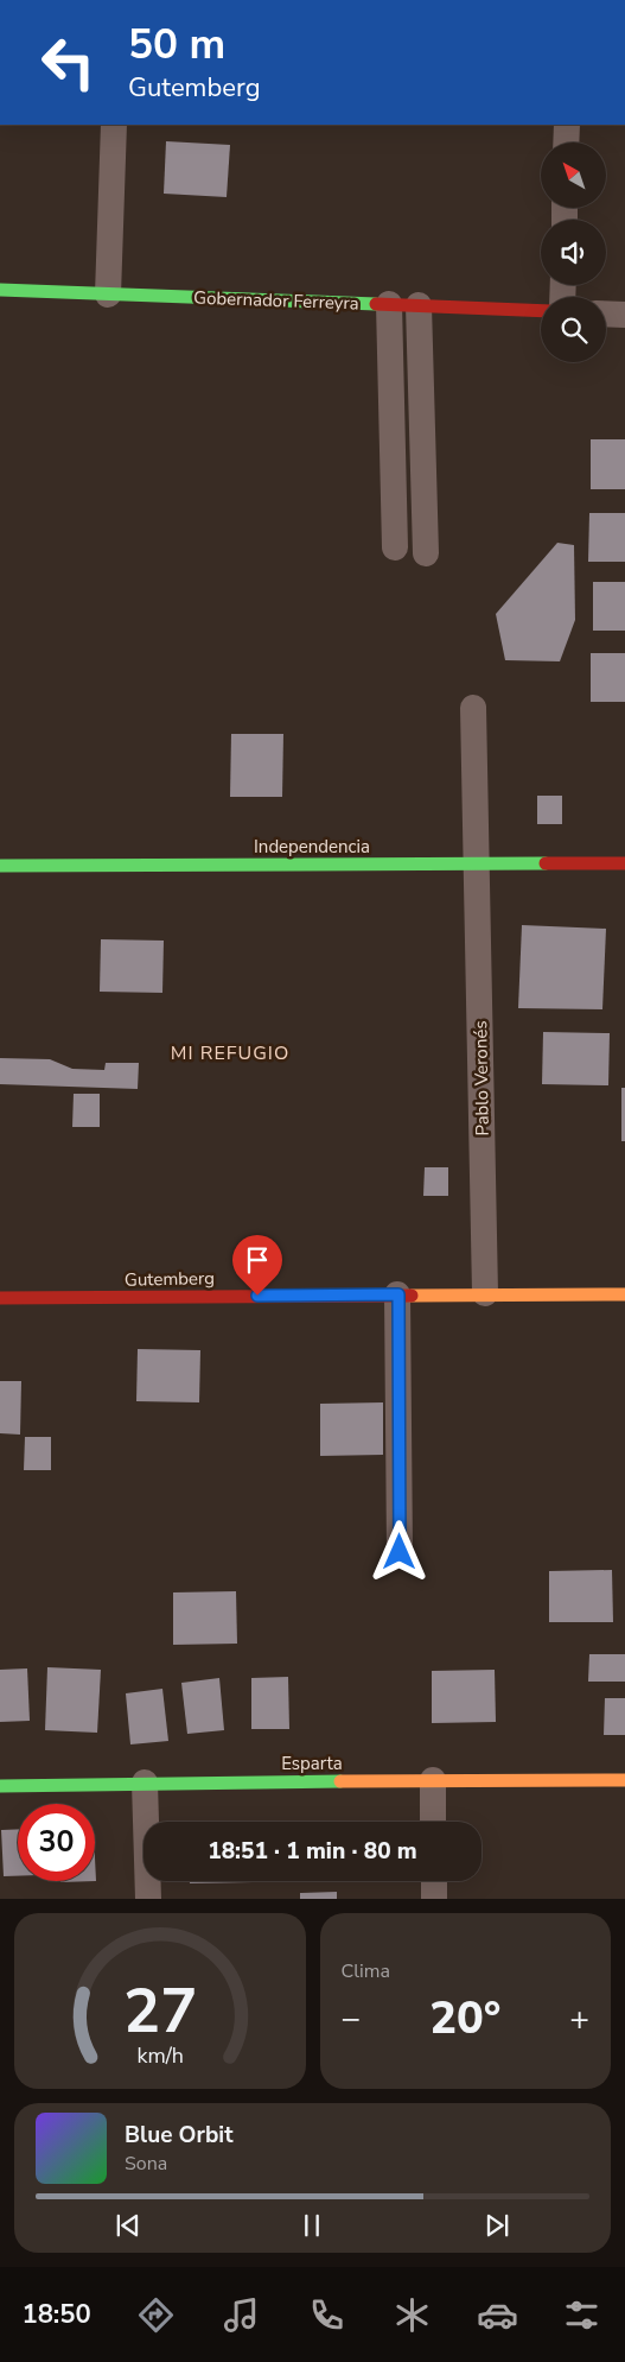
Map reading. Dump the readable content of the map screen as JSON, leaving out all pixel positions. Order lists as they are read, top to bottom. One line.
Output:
{"streets":{"street":["Gobernador Ferreyra","Independencia","Pablo Veronés","Gutemberg","Esparta"]},"crossings":[["Independencia","Pablo Veronés"],["Pablo Veronés","Gutemberg"]],"districts":["MI REFUGIO"],"north":"top left","page":{"turn":["50 m","Gutemberg"],"limit":"30","trip":"18:51 · 1 min · 80 m","tile":"Clima","heat":["−","20°","+"],"song":["Blue Orbit","Sona"],"tabs":"18:50","gauge":["27","km/h"]}}
